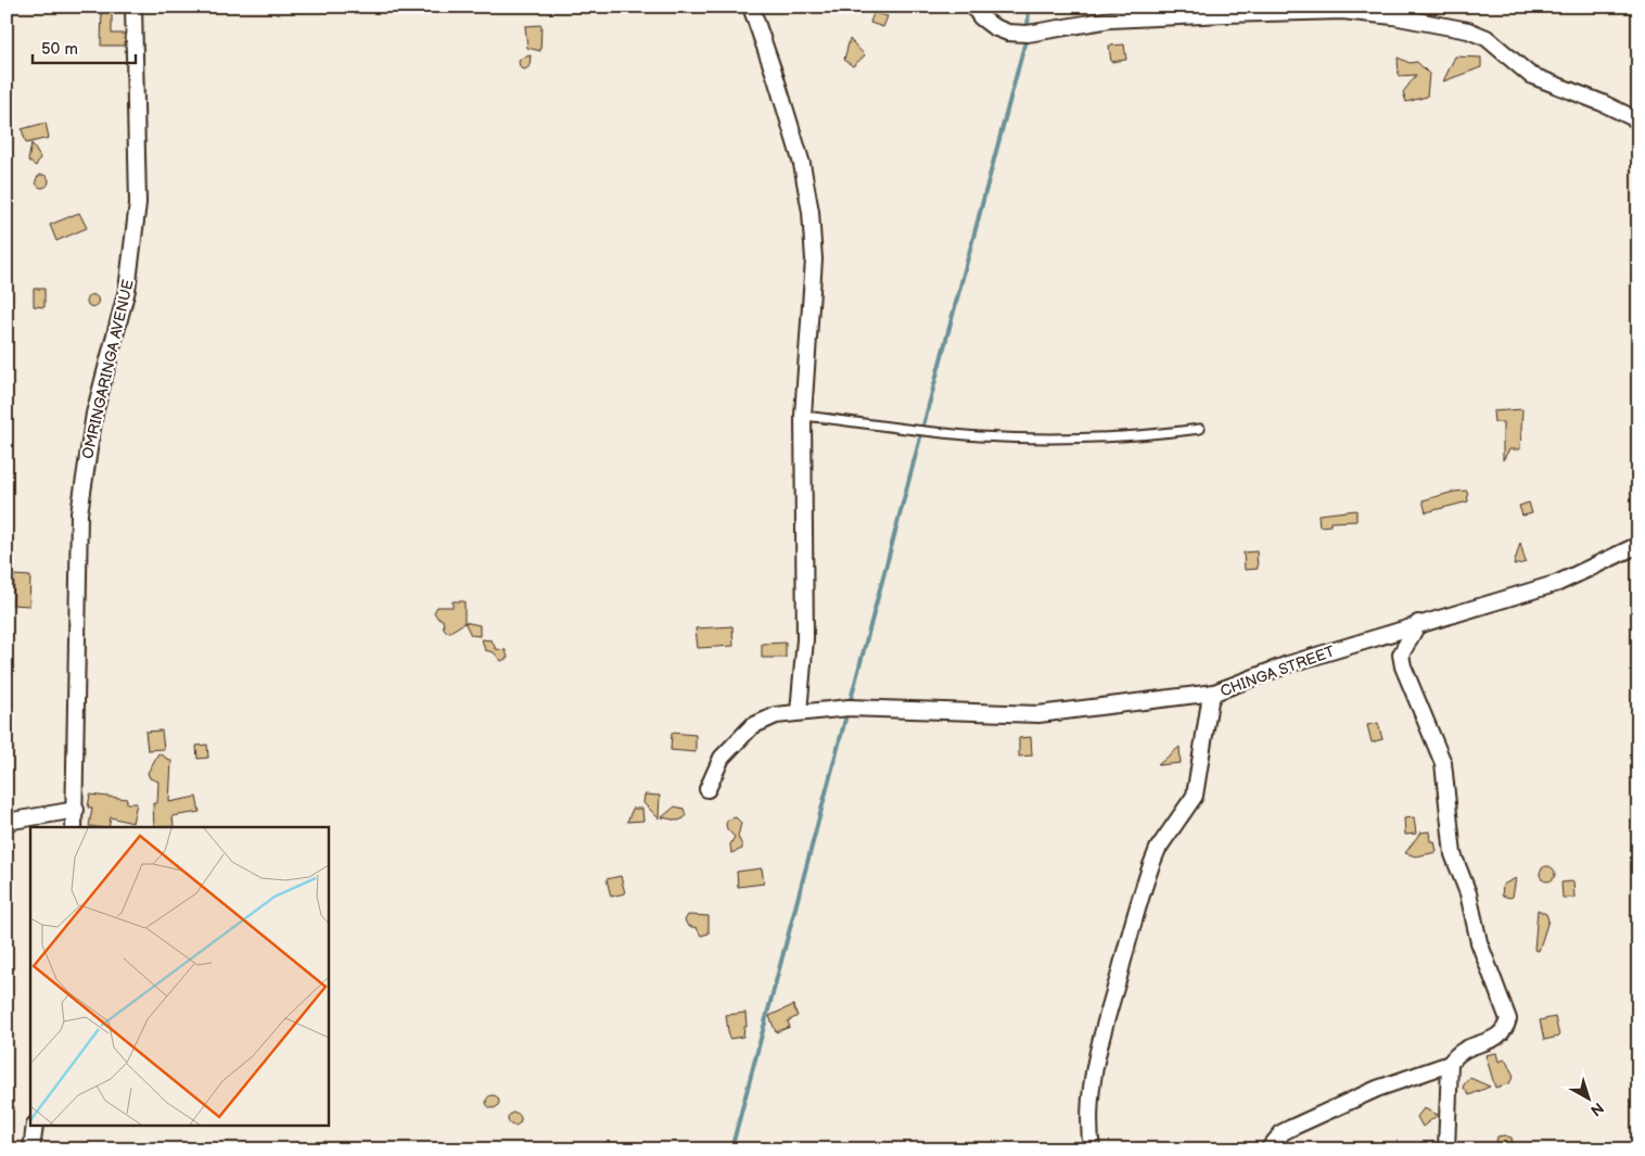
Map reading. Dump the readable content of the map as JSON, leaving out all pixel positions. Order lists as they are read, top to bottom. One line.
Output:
{"streets":{"street":["OMRINGARINGA AVENUE","CHINGA STREET"]},"scale_bar":"50 m","north":"bottom right"}
